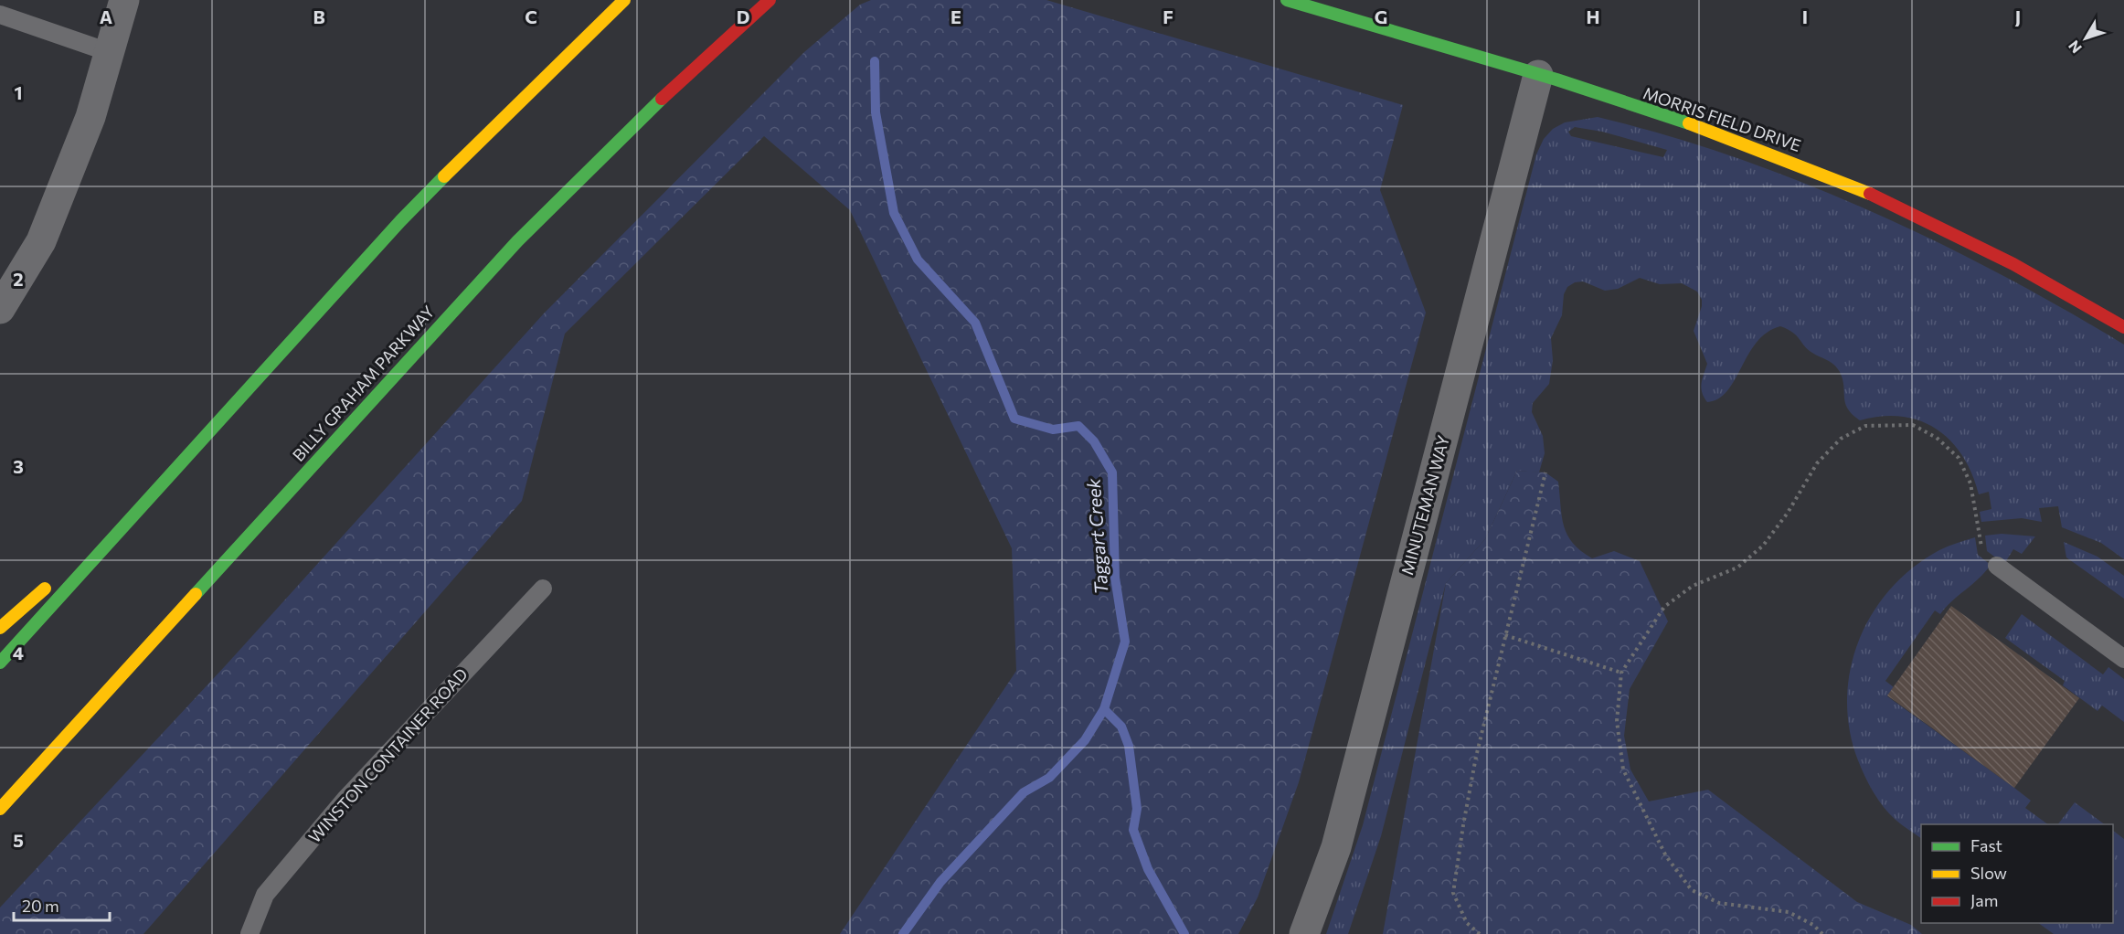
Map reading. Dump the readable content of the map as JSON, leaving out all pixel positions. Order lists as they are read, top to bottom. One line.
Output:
{"streets":{"main road":["MORRIS FIELD DRIVE","BILLY GRAHAM PARKWAY"],"street":["MINUTEMAN WAY"],"lane":["WINSTON CONTAINER ROAD"]},"crossings":[["MORRIS FIELD DRIVE","MINUTEMAN WAY"]],"water":["Taggart Creek"],"legend":["Fast","Slow","Jam"],"scale_bar":"20 m","north":"bottom left","grid":{"columns":["A","B","C","D","E","F","G","H","I","J"],"rows":["1","2","3","4","5"]}}
